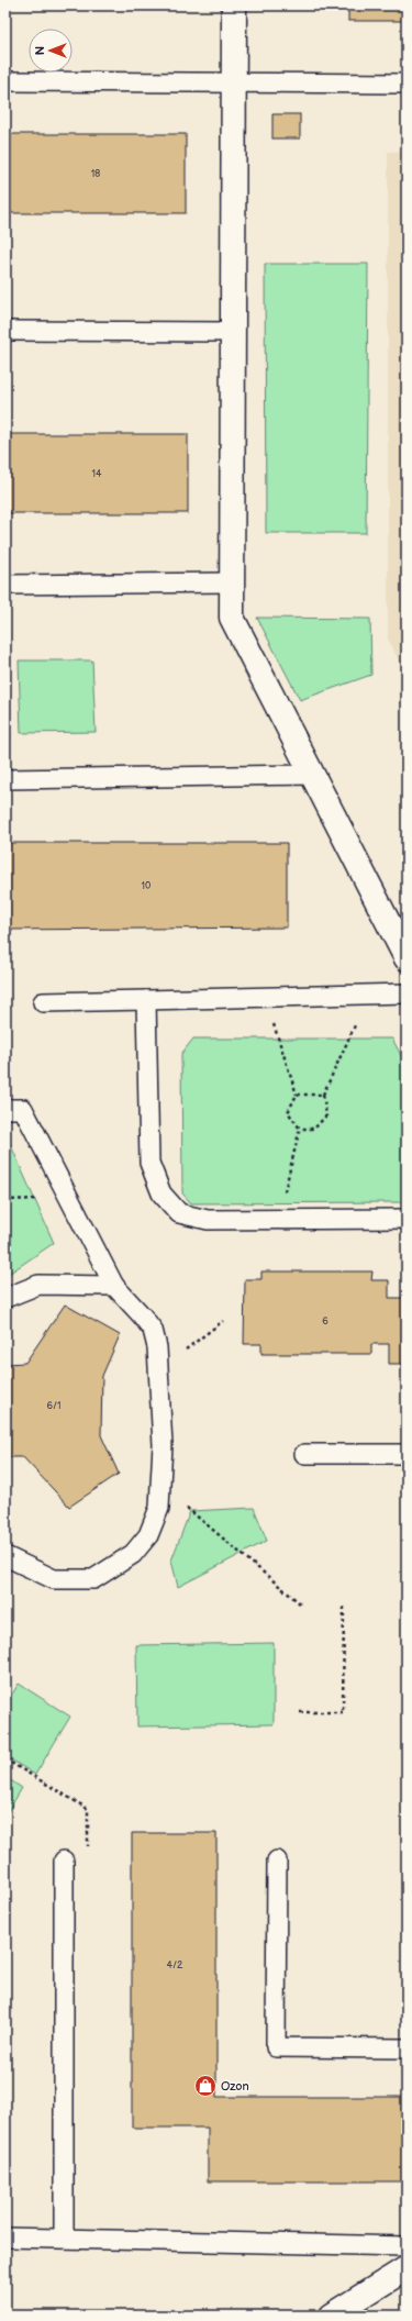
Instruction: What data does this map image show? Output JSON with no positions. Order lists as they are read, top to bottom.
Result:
{
  "places": {
    "shop": ["Ozon"]
  },
  "house_numbers": [
    "18",
    "14",
    "10",
    "6",
    "6/1",
    "4/2"
  ],
  "north": "left"
}
